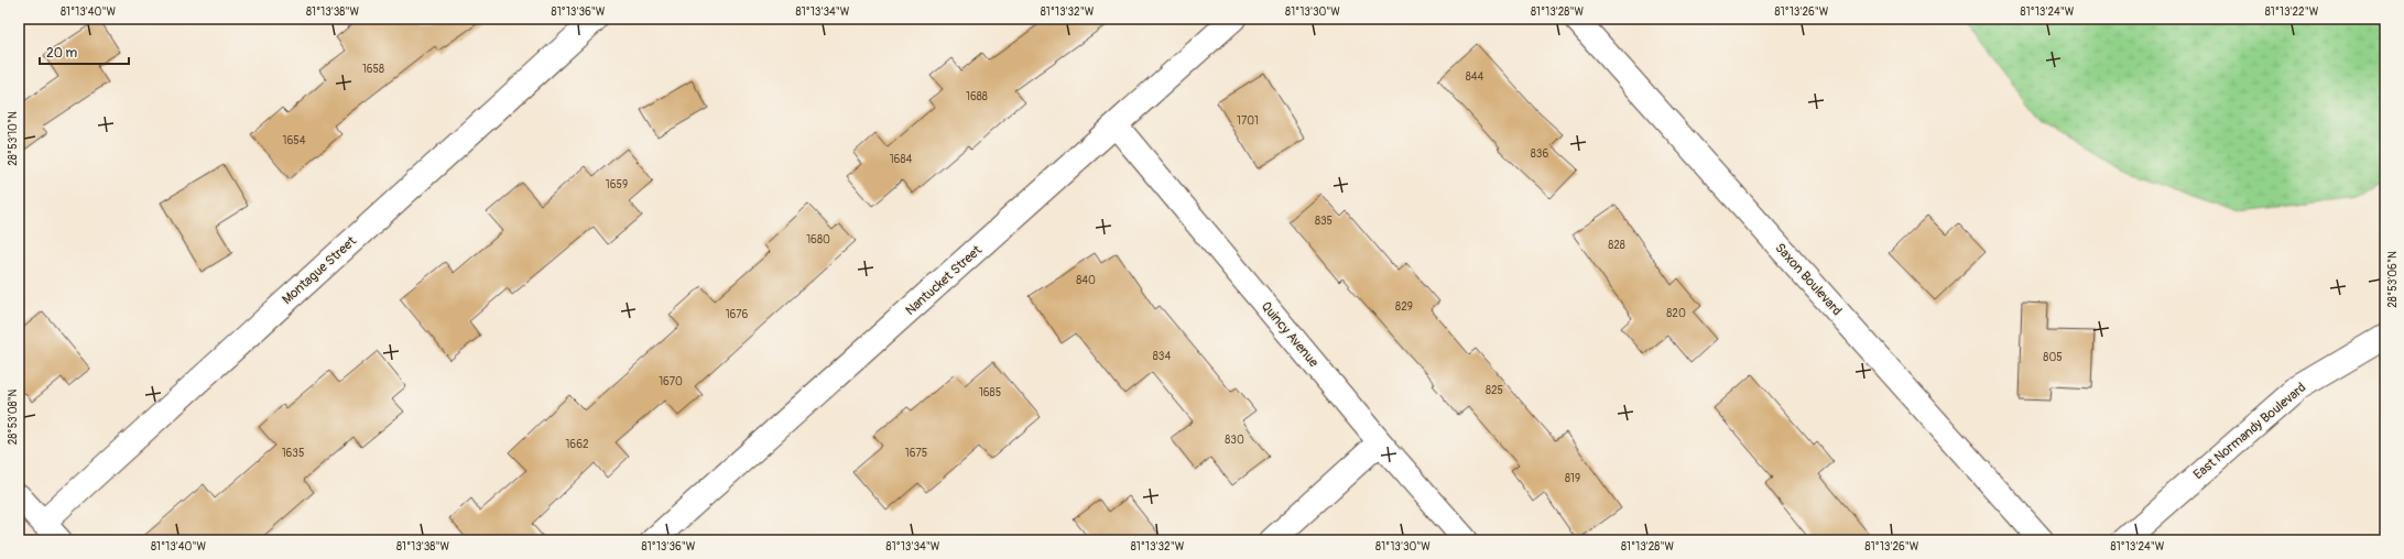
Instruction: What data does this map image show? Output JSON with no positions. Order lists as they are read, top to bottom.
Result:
{
  "streets": {
    "street": [
      "Montague Street",
      "Saxon Boulevard",
      "Nantucket Street",
      "Quincy Avenue",
      "East Normandy Boulevard"
    ]
  },
  "crossings": [
    ["Nantucket Street", "Quincy Avenue"]
  ],
  "house_numbers": [
    "1658",
    "844",
    "1688",
    "1701",
    "1654",
    "836",
    "1684",
    "1659",
    "835",
    "1680",
    "828",
    "840",
    "829",
    "820",
    "1676",
    "834",
    "805",
    "1670",
    "825",
    "1685",
    "830",
    "1662",
    "1635",
    "1675",
    "819"
  ],
  "scale_bar": "20 m",
  "coordinates": [
    "81°13'40\"W",
    "81°13'38\"W",
    "81°13'36\"W",
    "81°13'34\"W",
    "81°13'32\"W",
    "81°13'30\"W",
    "81°13'28\"W",
    "81°13'26\"W",
    "81°13'24\"W",
    "81°13'22\"W",
    "28°53'10\"N",
    "28°53'06\"N",
    "28°53'08\"N"
  ]
}
